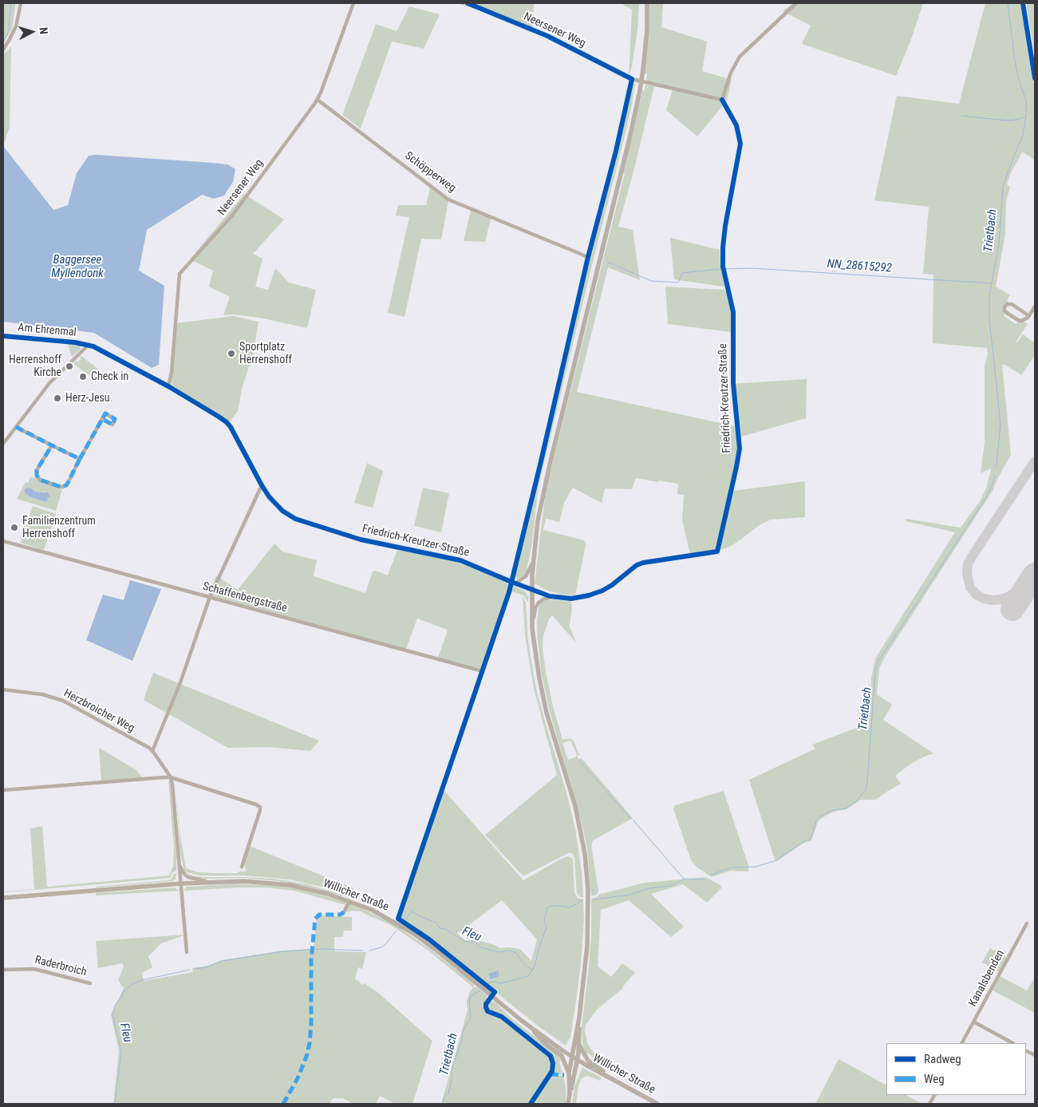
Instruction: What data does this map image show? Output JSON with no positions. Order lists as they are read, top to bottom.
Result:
{
  "streets": {
    "main road": ["Willicher Straße"],
    "street": [
      "Neersener Weg",
      "Schöpperweg",
      "Am Ehrenmal",
      "Friedrich-Kreutzer-Straße",
      "Schaffenbergstraße",
      "Herzbroicher Weg",
      "Raderbroich",
      "Kanalsbenden"
    ]
  },
  "crossings": [
    ["Neersener Weg", "Schöpperweg"],
    ["Neersener Weg", "Friedrich-Kreutzer-Straße"],
    ["Am Ehrenmal", "Friedrich-Kreutzer-Straße"],
    ["Herzbroicher Weg", "Willicher Straße"]
  ],
  "water": [
    "Trietbach",
    "Baggersee Myllendonk",
    "NN_28615292",
    "Fleu"
  ],
  "places": [
    "Sportplatz Herrenshoff",
    "Herrenshoff Kirche",
    "Check in",
    "Herz-Jesu",
    "Familienzentrum Herrenshoff"
  ],
  "legend": ["Radweg", "Weg"],
  "north": "right"
}
